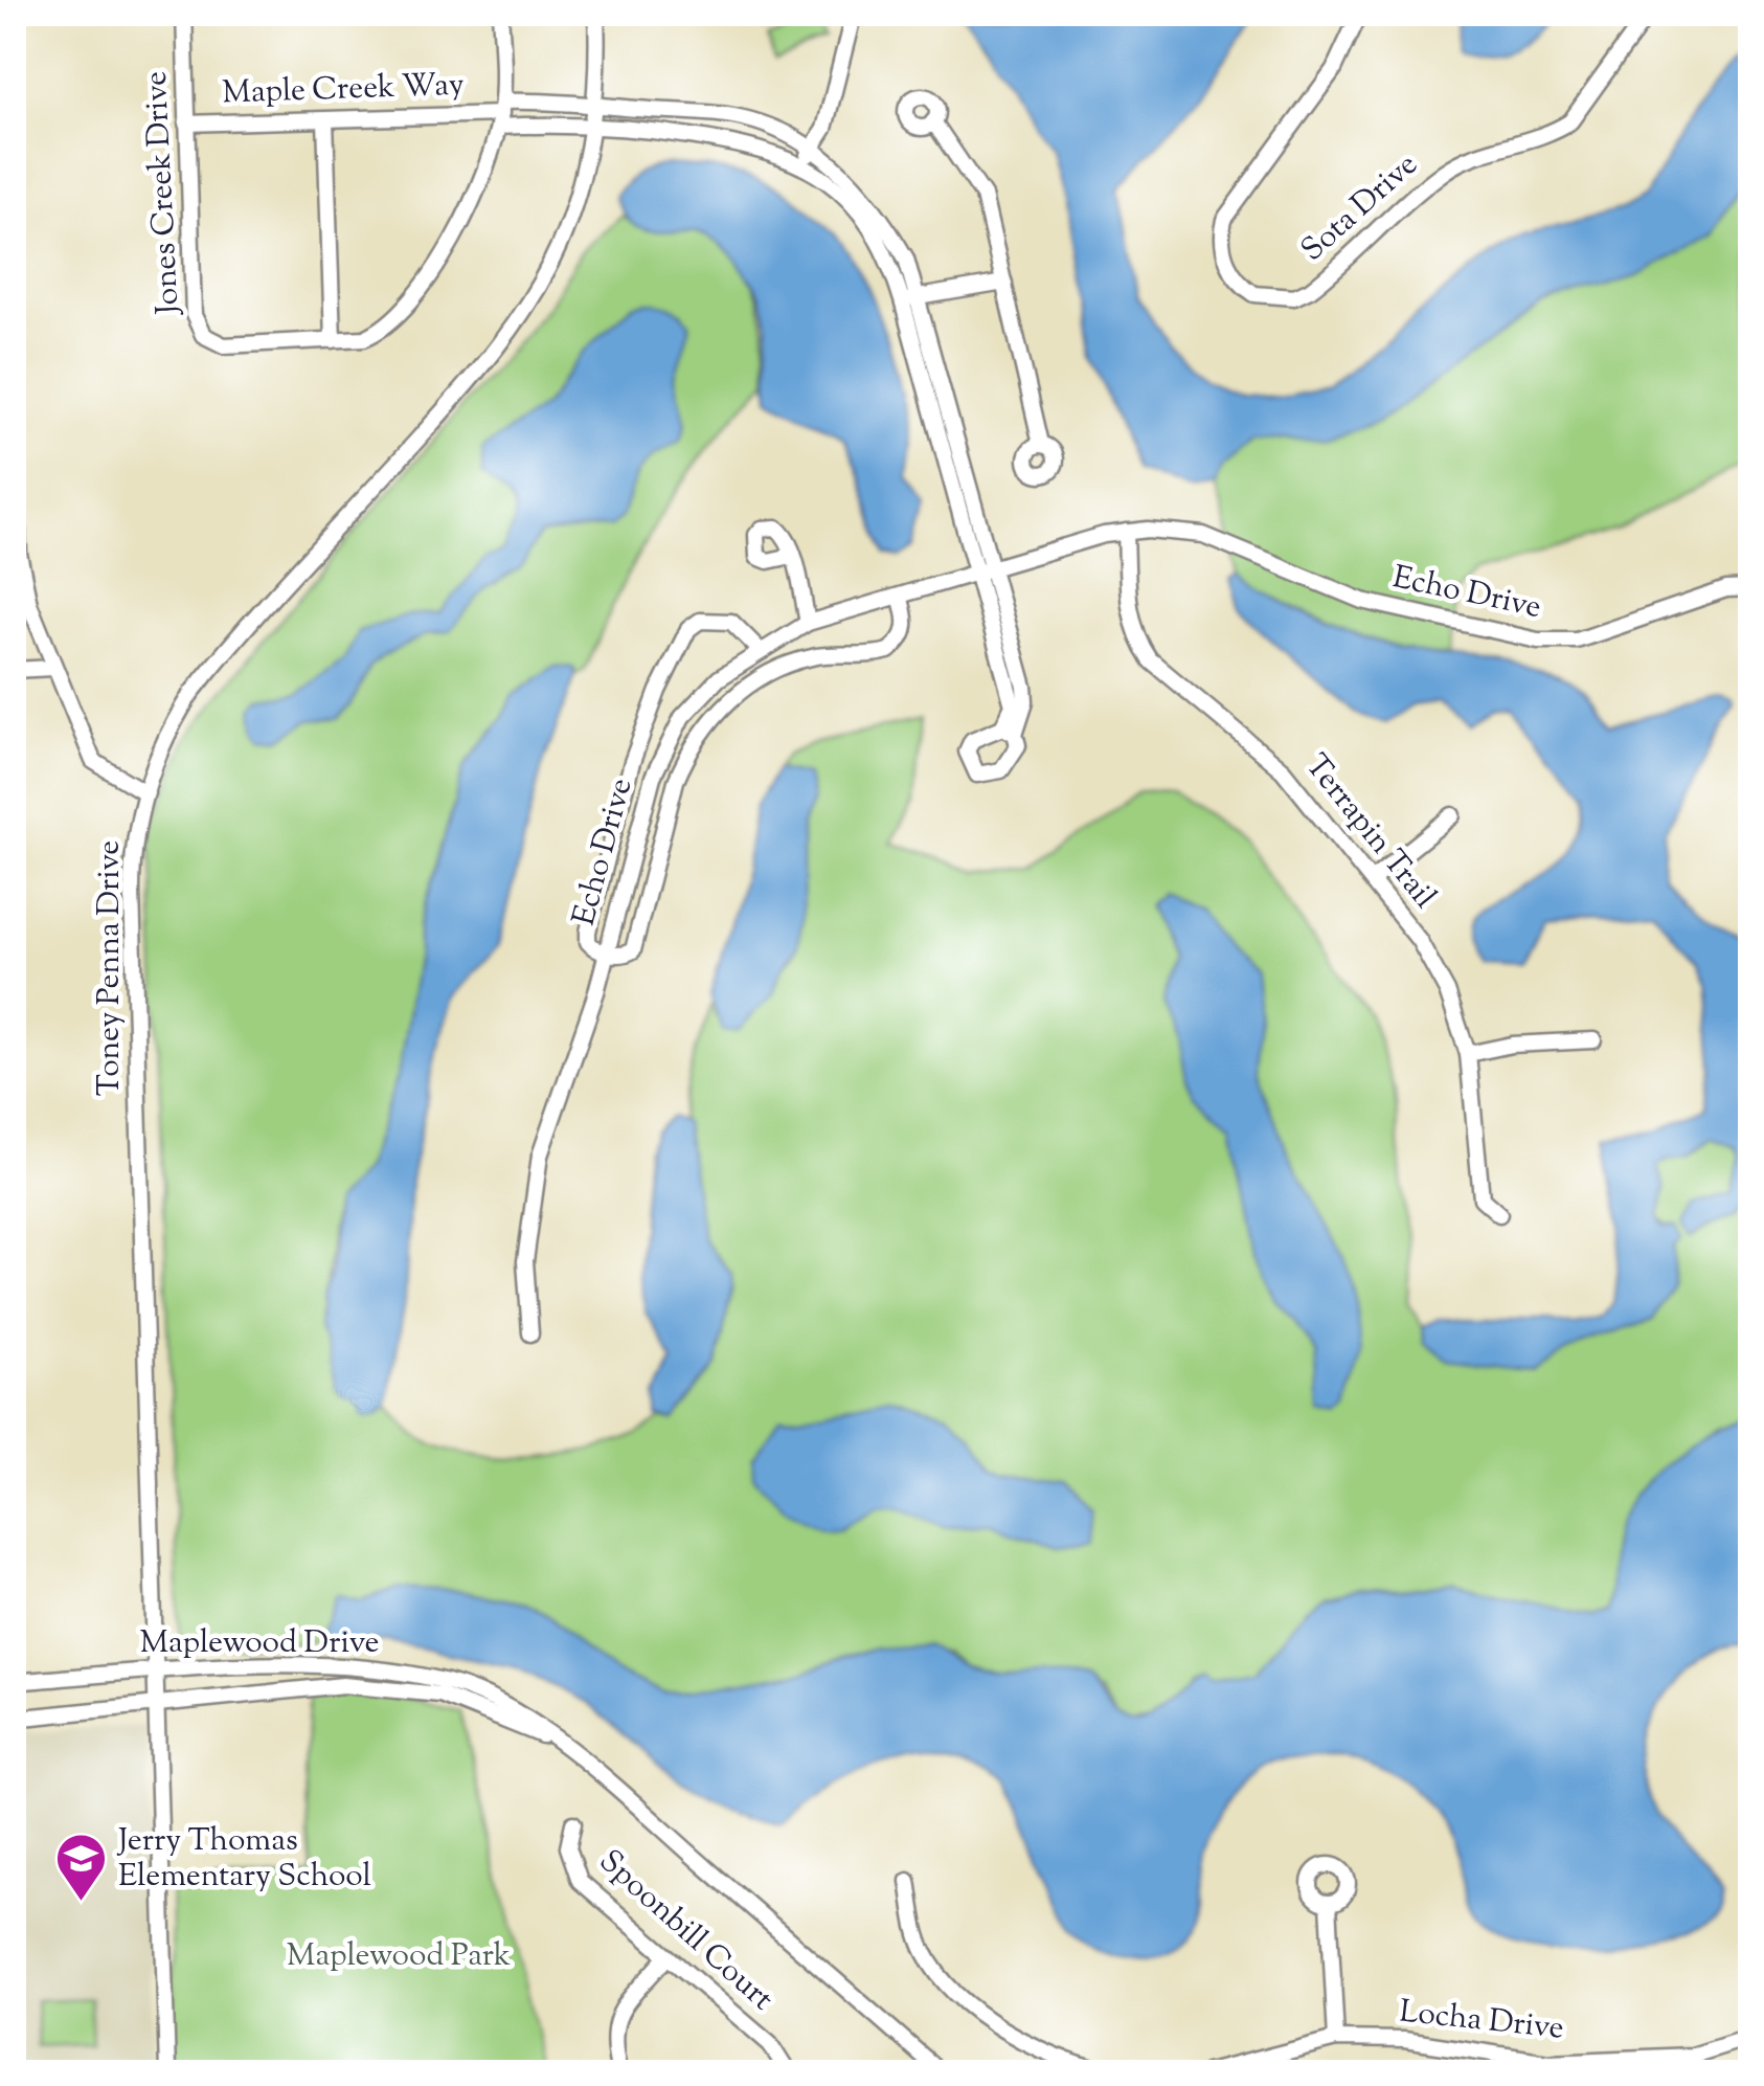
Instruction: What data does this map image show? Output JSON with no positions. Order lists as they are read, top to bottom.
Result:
{
  "streets": {
    "street": [
      "Maple Creek Way",
      "Jones Creek Drive",
      "Sota Drive",
      "Echo Drive",
      "Terrapin Trail",
      "Toney Penna Drive",
      "Maplewood Drive",
      "Spoonbill Court",
      "Locha Drive"
    ]
  },
  "crossings": [
    ["Maple Creek Way", "Jones Creek Drive"],
    ["Maple Creek Way", "Echo Drive"],
    ["Maple Creek Way", "Toney Penna Drive"],
    ["Echo Drive", "Terrapin Trail"],
    ["Toney Penna Drive", "Maplewood Drive"]
  ],
  "parks": ["Maplewood Park"],
  "places": {
    "school or university": ["Jerry Thomas Elementary School"]
  }
}
